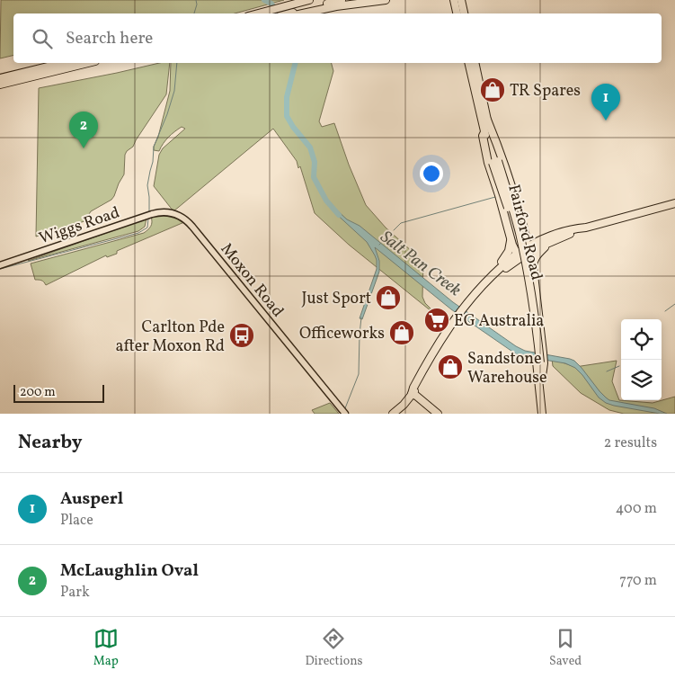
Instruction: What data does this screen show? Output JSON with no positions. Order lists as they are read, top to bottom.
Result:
{
  "streets": {
    "highway": ["Fairford Road"],
    "main road": ["Wiggs Road", "Moxon Road"]
  },
  "crossings": [
    ["Wiggs Road", "Moxon Road"]
  ],
  "water": ["Salt Pan Creek"],
  "places": {
    "shop": [
      "TR Spares",
      "Just Sport",
      "Officeworks",
      "Sandstone Warehouse"
    ],
    "supermarket": ["EG Australia"],
    "bus stop": ["Carlton Pde after Moxon Rd"]
  },
  "scale_bar": "200 m",
  "page": {
    "search": "Search here",
    "pins": ["1", "2"],
    "scale": "200 m",
    "heading": ["Nearby", "2 results"],
    "list": [
      {
        "mark": "1",
        "name": "Ausperl",
        "note": "Place",
        "value": "400 m"
      },
      {
        "mark": "2",
        "name": "McLaughlin Oval",
        "note": "Park",
        "value": "770 m"
      }
    ],
    "nav": ["Map", "Directions", "Saved"]
  }
}
